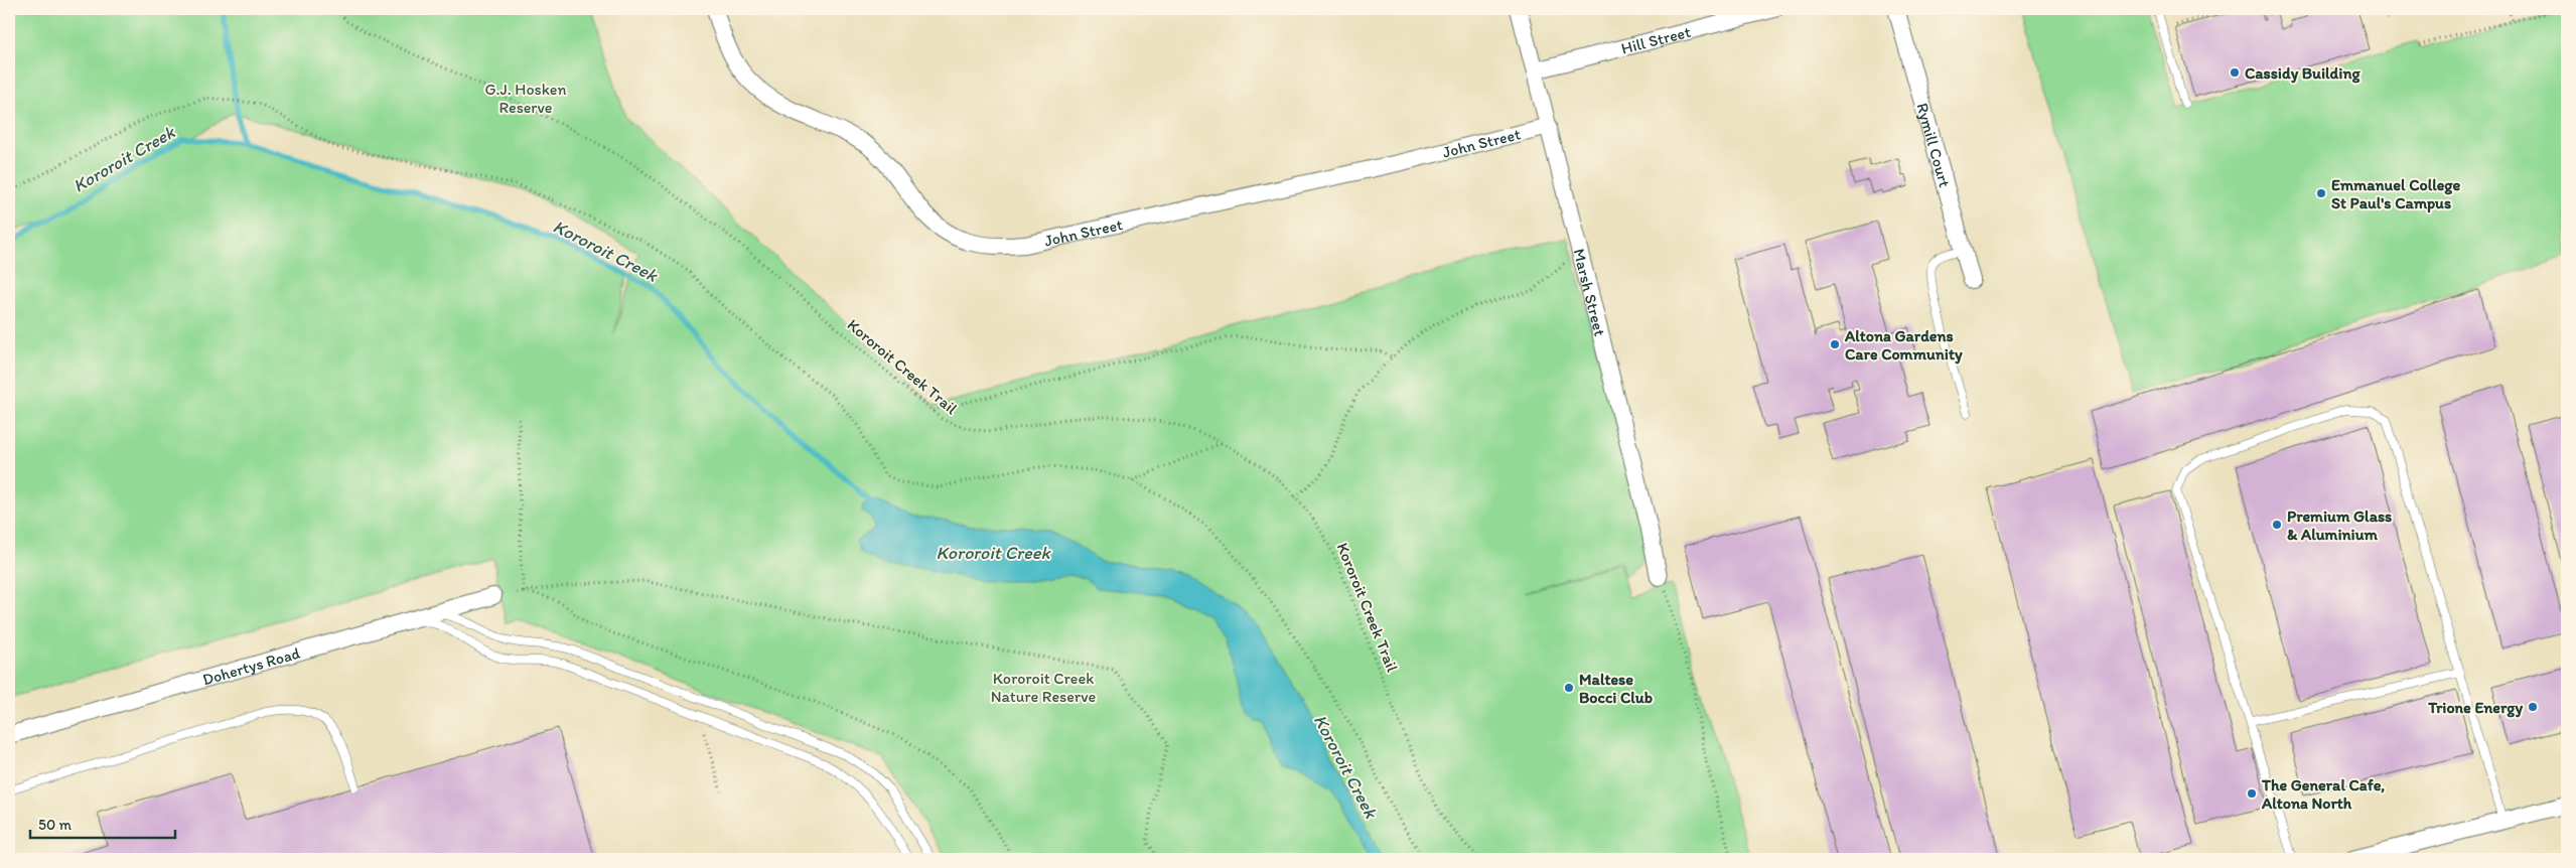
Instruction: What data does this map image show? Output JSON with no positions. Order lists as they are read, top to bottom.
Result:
{
  "streets": {
    "street": [
      "Hill Street",
      "John Street",
      "Rymill Court",
      "Marsh Street",
      "Dohertys Road"
    ],
    "path": ["Kororoit Creek Trail"]
  },
  "crossings": [
    ["Hill Street", "Marsh Street"],
    ["John Street", "Marsh Street"]
  ],
  "water": ["Kororoit Creek"],
  "parks": ["G.J. Hosken Reserve", "Kororoit Creek Nature Reserve"],
  "places": [
    "Cassidy Building",
    "Emmanuel College St Paul's Campus",
    "Altona Gardens Care Community",
    "Premium Glass & Aluminium",
    "Maltese Bocci Club",
    "Trione Energy",
    "The General Cafe, Altona North"
  ],
  "scale_bar": "50 m"
}
